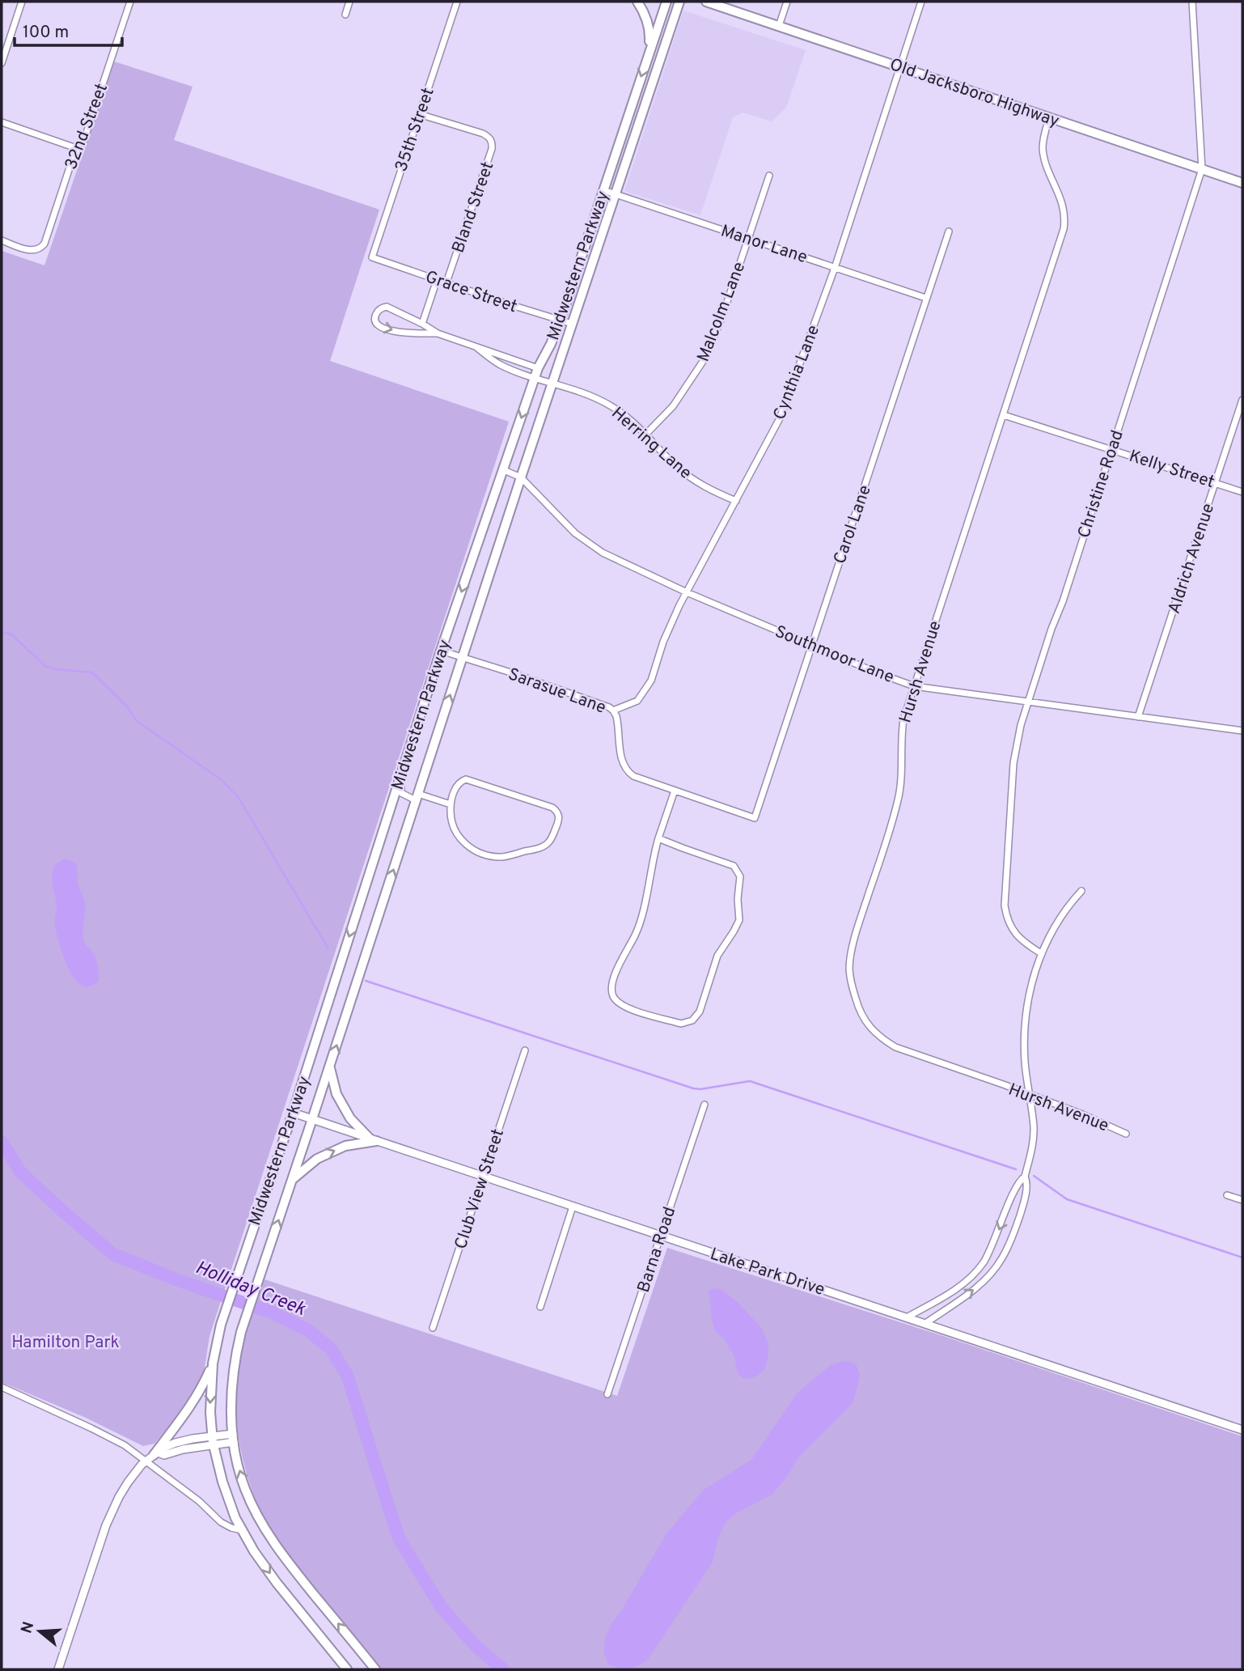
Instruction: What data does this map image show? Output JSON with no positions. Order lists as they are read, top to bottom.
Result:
{
  "streets": {
    "main road": ["Old Jacksboro Highway", "Midwestern Parkway"],
    "street": [
      "32nd Street",
      "35th Street",
      "Bland Street",
      "Manor Lane",
      "Grace Street",
      "Malcolm Lane",
      "Cynthia Lane",
      "Herring Lane",
      "Kelly Street",
      "Christine Road",
      "Carol Lane",
      "Aldrich Avenue",
      "Southmoor Lane",
      "Hursh Avenue",
      "Sarasue Lane",
      "Club View Street",
      "Barna Road",
      "Lake Park Drive"
    ]
  },
  "crossings": [
    ["Old Jacksboro Highway", "Cynthia Lane"],
    ["Old Jacksboro Highway", "Christine Road"],
    ["Old Jacksboro Highway", "Hursh Avenue"],
    ["35th Street", "Bland Street"],
    ["35th Street", "Grace Street"],
    ["Bland Street", "Grace Street"],
    ["Manor Lane", "Midwestern Parkway"],
    ["Manor Lane", "Malcolm Lane"],
    ["Manor Lane", "Cynthia Lane"],
    ["Manor Lane", "Carol Lane"],
    ["Midwestern Parkway", "Grace Street"],
    ["Midwestern Parkway", "Herring Lane"],
    ["Midwestern Parkway", "Southmoor Lane"],
    ["Midwestern Parkway", "Sarasue Lane"],
    ["Midwestern Parkway", "Lake Park Drive"],
    ["Malcolm Lane", "Herring Lane"],
    ["Cynthia Lane", "Herring Lane"],
    ["Cynthia Lane", "Southmoor Lane"],
    ["Cynthia Lane", "Sarasue Lane"],
    ["Kelly Street", "Christine Road"],
    ["Kelly Street", "Aldrich Avenue"],
    ["Kelly Street", "Hursh Avenue"],
    ["Christine Road", "Southmoor Lane"],
    ["Carol Lane", "Southmoor Lane"],
    ["Carol Lane", "Sarasue Lane"],
    ["Aldrich Avenue", "Southmoor Lane"],
    ["Southmoor Lane", "Hursh Avenue"],
    ["Club View Street", "Lake Park Drive"],
    ["Barna Road", "Lake Park Drive"]
  ],
  "water": ["Holliday Creek"],
  "parks": ["Hamilton Park"],
  "scale_bar": "100 m",
  "north": "left"
}
